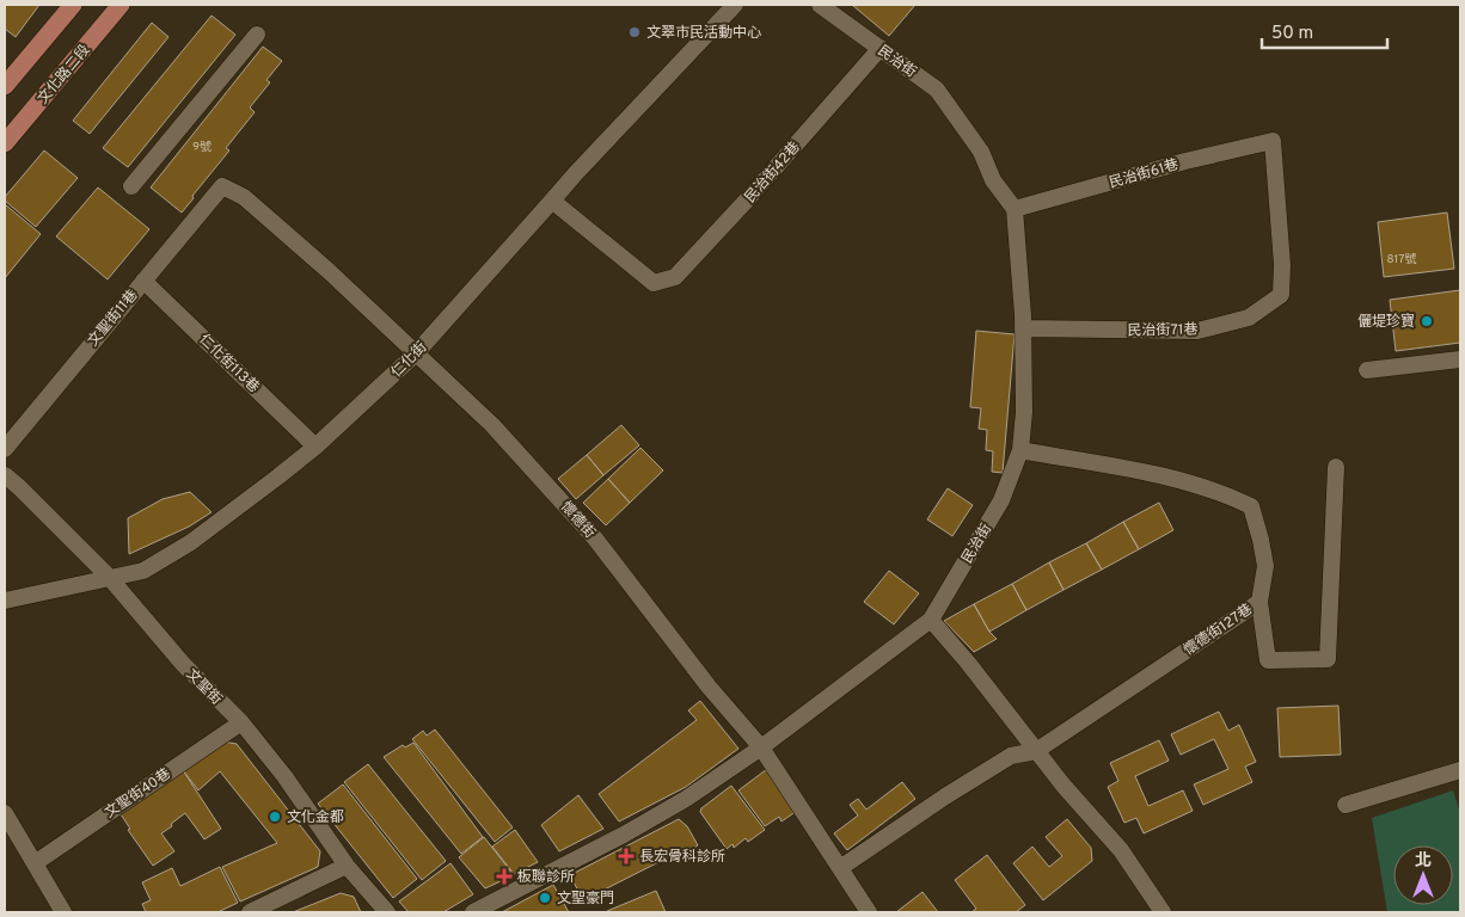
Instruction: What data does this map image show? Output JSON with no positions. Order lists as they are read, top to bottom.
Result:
{
  "streets": {
    "main road": ["文化路二段"],
    "street": [
      "民治街",
      "民治街42巷",
      "民治街61巷",
      "文聖街11巷",
      "民治街71巷",
      "仁化街",
      "仁化街113巷",
      "懷德街",
      "懷德街127巷",
      "文聖街",
      "文聖街40巷"
    ]
  },
  "crossings": [
    ["民治街", "民治街42巷"],
    ["民治街", "民治街61巷"],
    ["民治街", "民治街71巷"],
    ["民治街", "懷德街"],
    ["民治街42巷", "仁化街"],
    ["民治街61巷", "民治街71巷"],
    ["文聖街11巷", "仁化街113巷"],
    ["文聖街11巷", "懷德街"],
    ["仁化街", "仁化街113巷"],
    ["仁化街", "懷德街"],
    ["仁化街", "文聖街"],
    ["懷德街", "懷德街127巷"],
    ["文聖街", "文聖街40巷"]
  ],
  "places": {
    "other": [
      "文翠市民活動中心",
      "儷堤珍寶",
      "文化金都",
      "文聖豪門"
    ],
    "health": ["長宏骨科診所", "板聯診所"]
  },
  "house_numbers": ["9號", "817號"],
  "scale_bar": "50 m",
  "north": "top"
}
